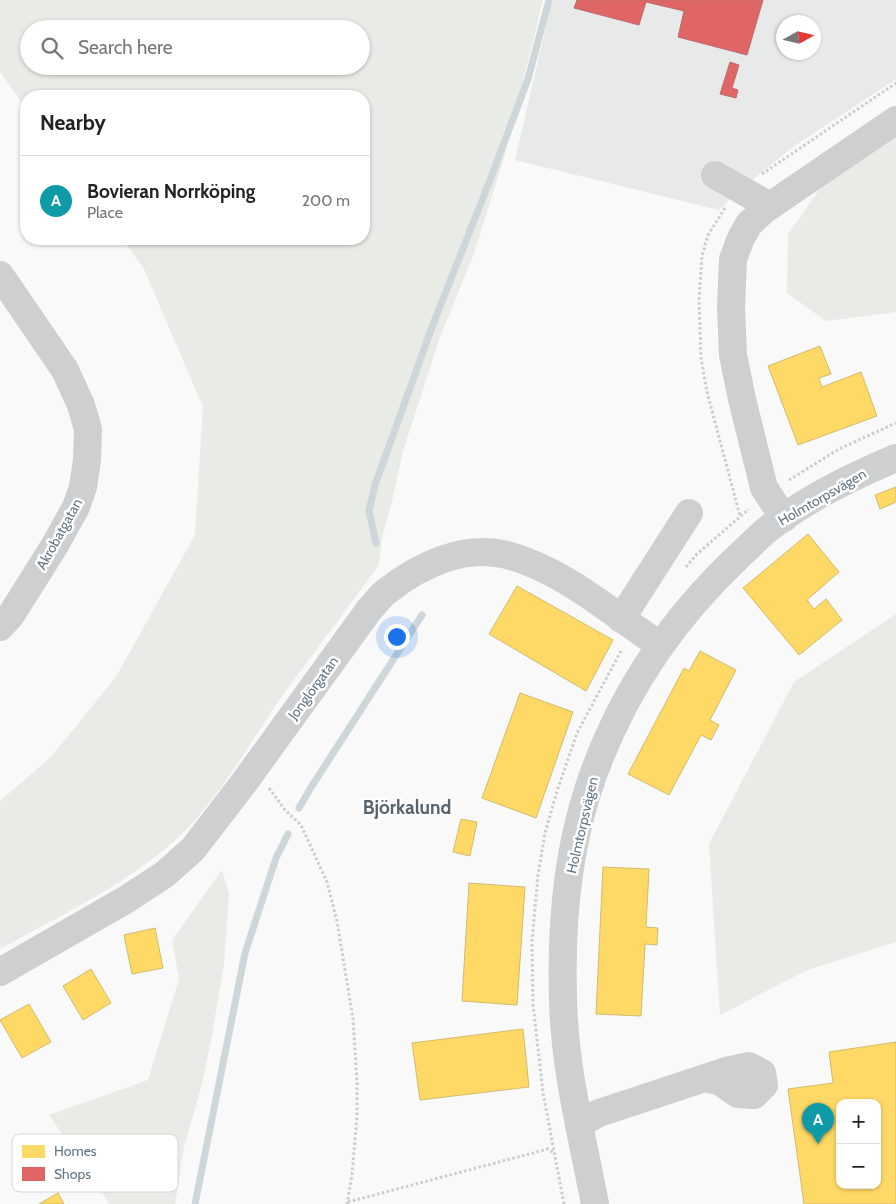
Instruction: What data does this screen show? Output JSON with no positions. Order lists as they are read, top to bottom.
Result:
{
  "streets": {
    "street": ["Holmtorpsvägen", "Akrobatgatan", "Jonglörgatan"]
  },
  "crossings": [
    ["Holmtorpsvägen", "Jonglörgatan"]
  ],
  "districts": ["Björkalund"],
  "legend": ["Homes", "Shops"],
  "north": "right",
  "page": {
    "search": "Search here",
    "heading": "Nearby",
    "list": [
      {
        "mark": "A",
        "name": "Bovieran Norrköping",
        "note": "Place",
        "value": "200 m"
      }
    ],
    "map_buttons": ["+", "−"],
    "pins": "A"
  }
}
